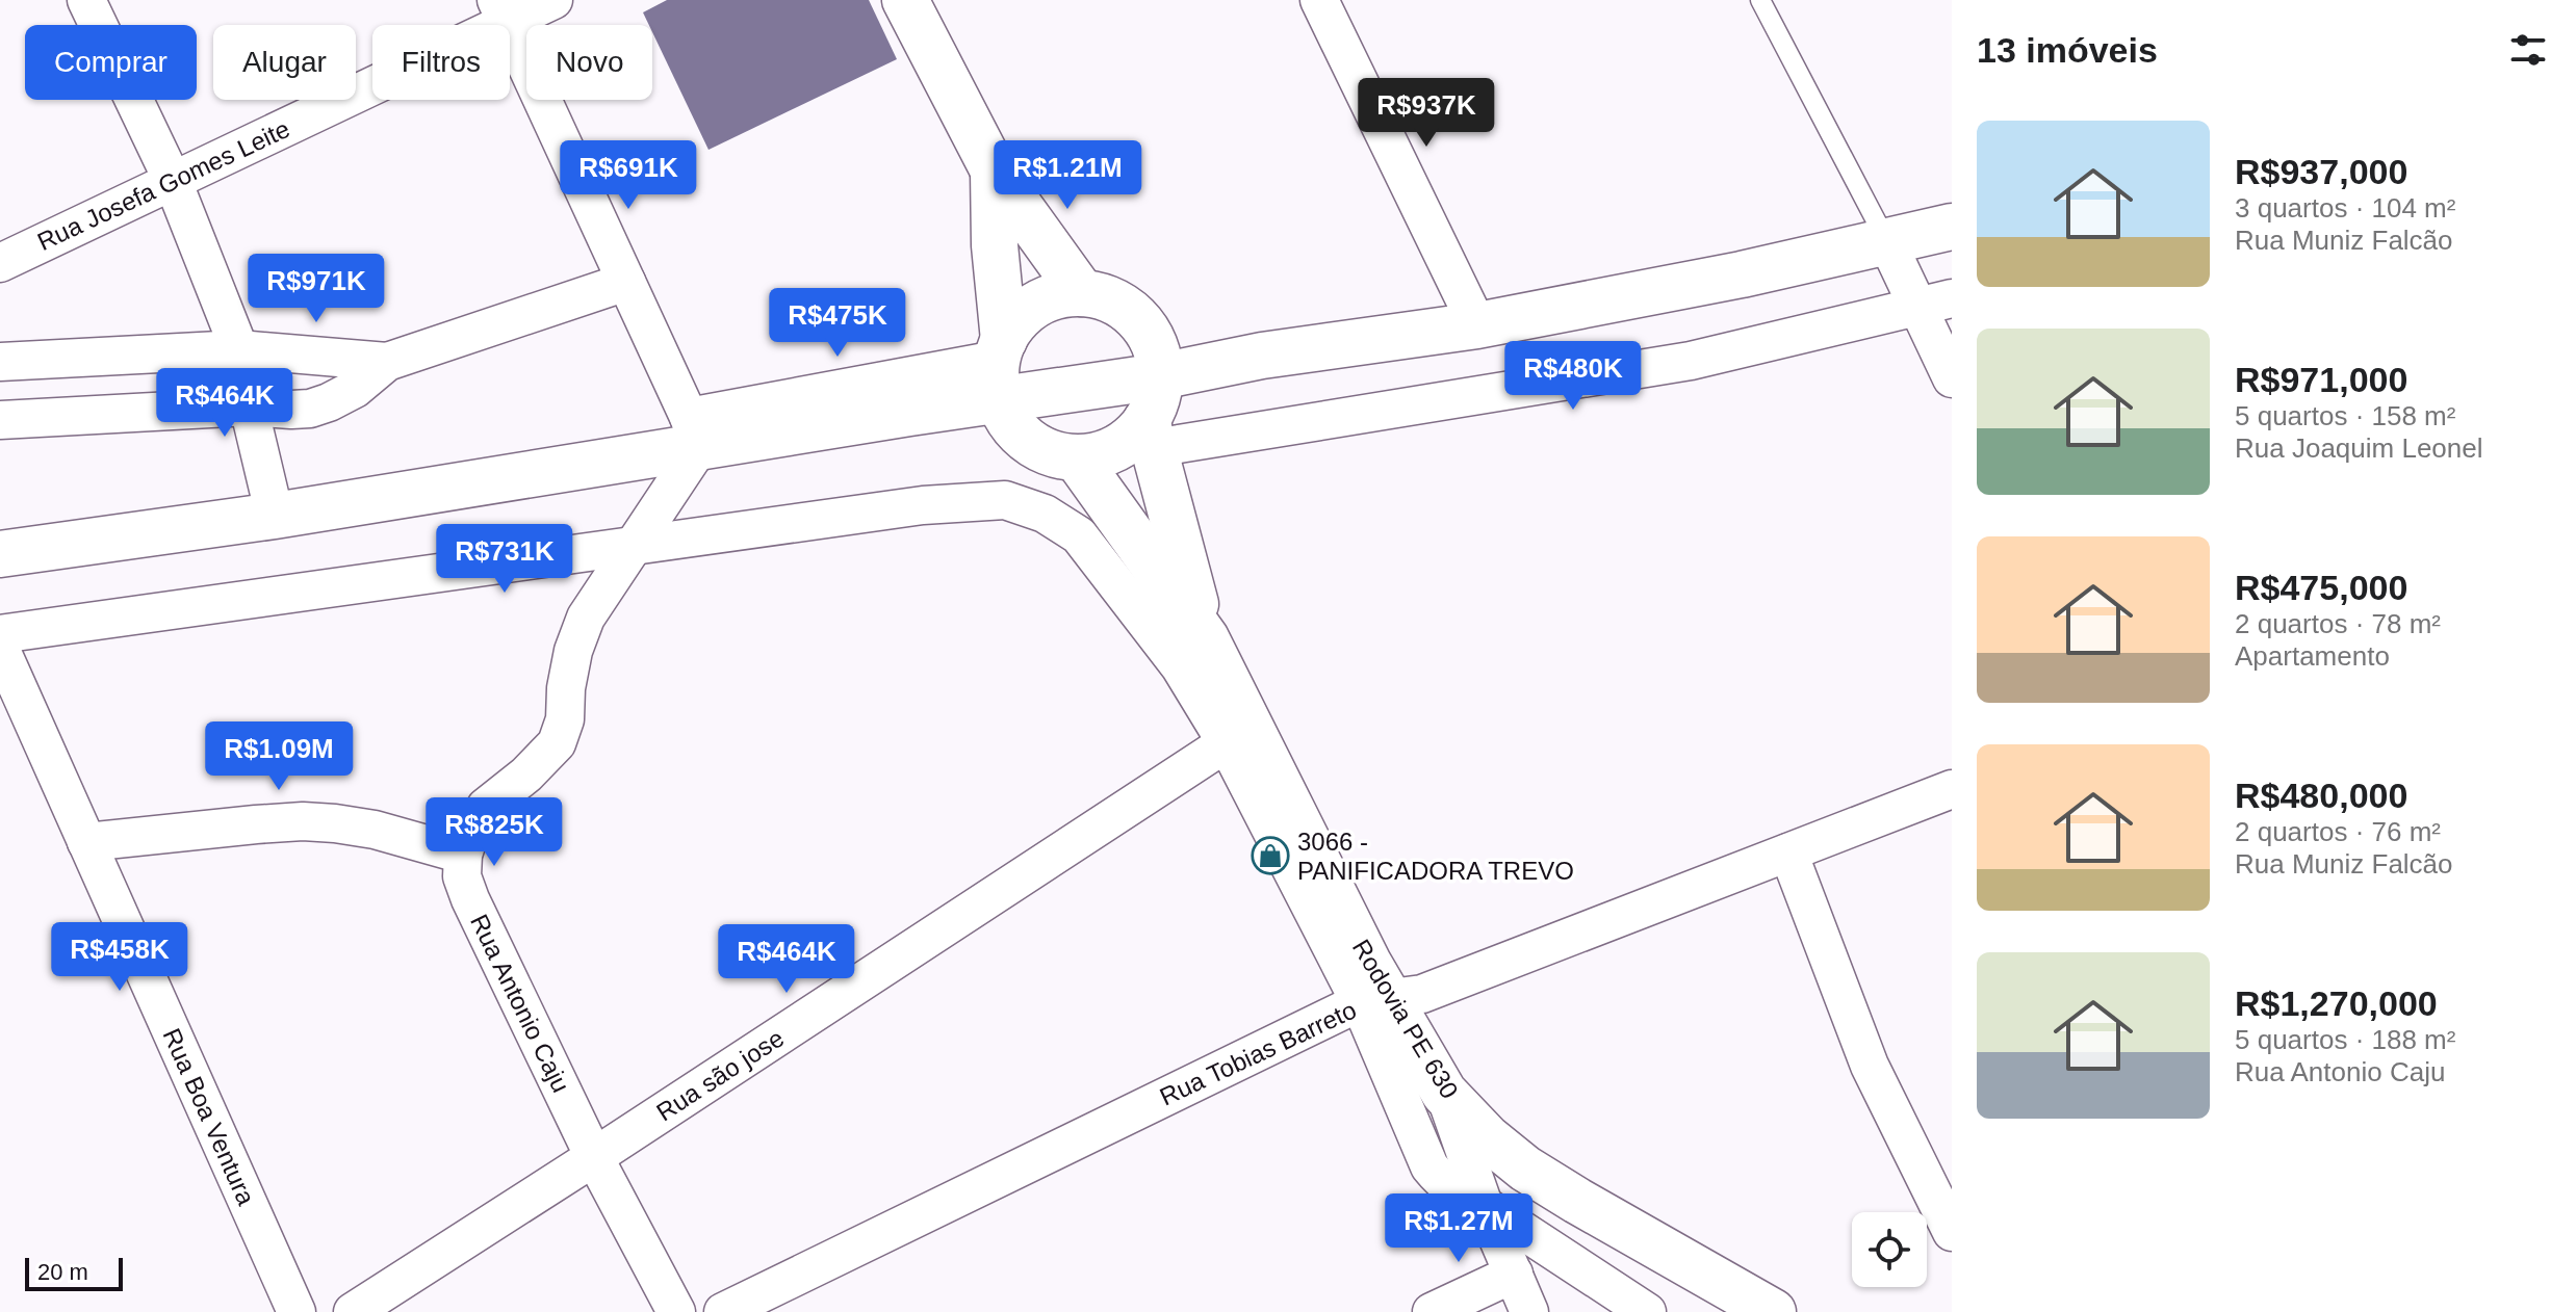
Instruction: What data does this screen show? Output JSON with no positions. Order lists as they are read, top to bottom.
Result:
{
  "streets": {
    "main road": ["Rodovia PE 630"],
    "street": [
      "Rua Josefa Gomes Leite",
      "Rua Antonio Caju",
      "Rua Tobias Barreto",
      "Rua são jose",
      "Rua Boa Ventura"
    ]
  },
  "crossings": [
    ["Rua Antonio Caju", "Rua são jose"],
    ["Rodovia PE 630", "Rua Tobias Barreto"],
    ["Rodovia PE 630", "Rua são jose"]
  ],
  "places": {
    "shop": ["3066 - PANIFICADORA TREVO"]
  },
  "scale_bar": "20 m",
  "page": {
    "heading": "13 imóveis",
    "chip": [
      "Comprar",
      "Alugar",
      "Filtros",
      "Novo"
    ],
    "price": [
      "R$937K",
      "R$691K",
      "R$1.21M",
      "R$971K",
      "R$475K",
      "R$480K",
      "R$464K",
      "R$731K",
      "R$1.09M",
      "R$825K",
      "R$458K",
      "R$464K",
      "R$1.27M"
    ],
    "list": [
      {
        "name": "R$937,000",
        "note": "3 quartos · 104 m² · Rua Muniz Falcão"
      },
      {
        "name": "R$971,000",
        "note": "5 quartos · 158 m² · Rua Joaquim Leonel"
      },
      {
        "name": "R$475,000",
        "note": "2 quartos · 78 m² · Apartamento"
      },
      {
        "name": "R$480,000",
        "note": "2 quartos · 76 m² · Rua Muniz Falcão"
      },
      {
        "name": "R$1,270,000",
        "note": "5 quartos · 188 m² · Rua Antonio Caju"
      }
    ],
    "scale": "20 m"
  }
}
